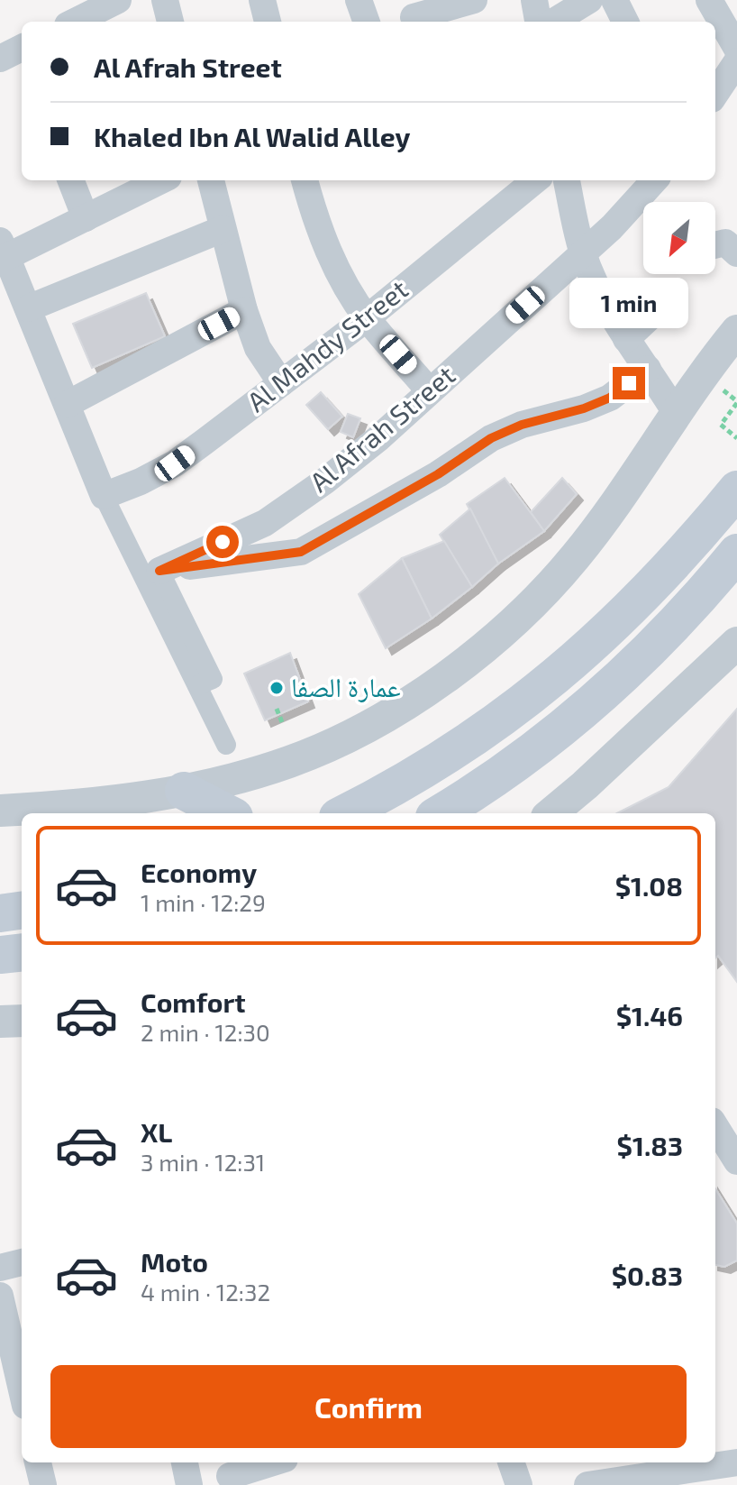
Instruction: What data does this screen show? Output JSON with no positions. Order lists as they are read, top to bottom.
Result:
{
  "streets": {
    "street": ["Al Mahdy Street", "Al Afrah Street"]
  },
  "places": ["عمارة الصفا"],
  "north": "bottom left",
  "page": {
    "banner": ["Al Afrah Street", "Khaled Ibn Al Walid Alley"],
    "bubble": "1 min",
    "list": [
      {
        "name": "Economy",
        "note": "1 min · 12:29",
        "value": "$1.08"
      },
      {
        "name": "Comfort",
        "note": "2 min · 12:30",
        "value": "$1.46"
      },
      {
        "name": "XL",
        "note": "3 min · 12:31",
        "value": "$1.83"
      },
      {
        "name": "Moto",
        "note": "4 min · 12:32",
        "value": "$0.83"
      }
    ],
    "buttons": "Confirm"
  }
}
